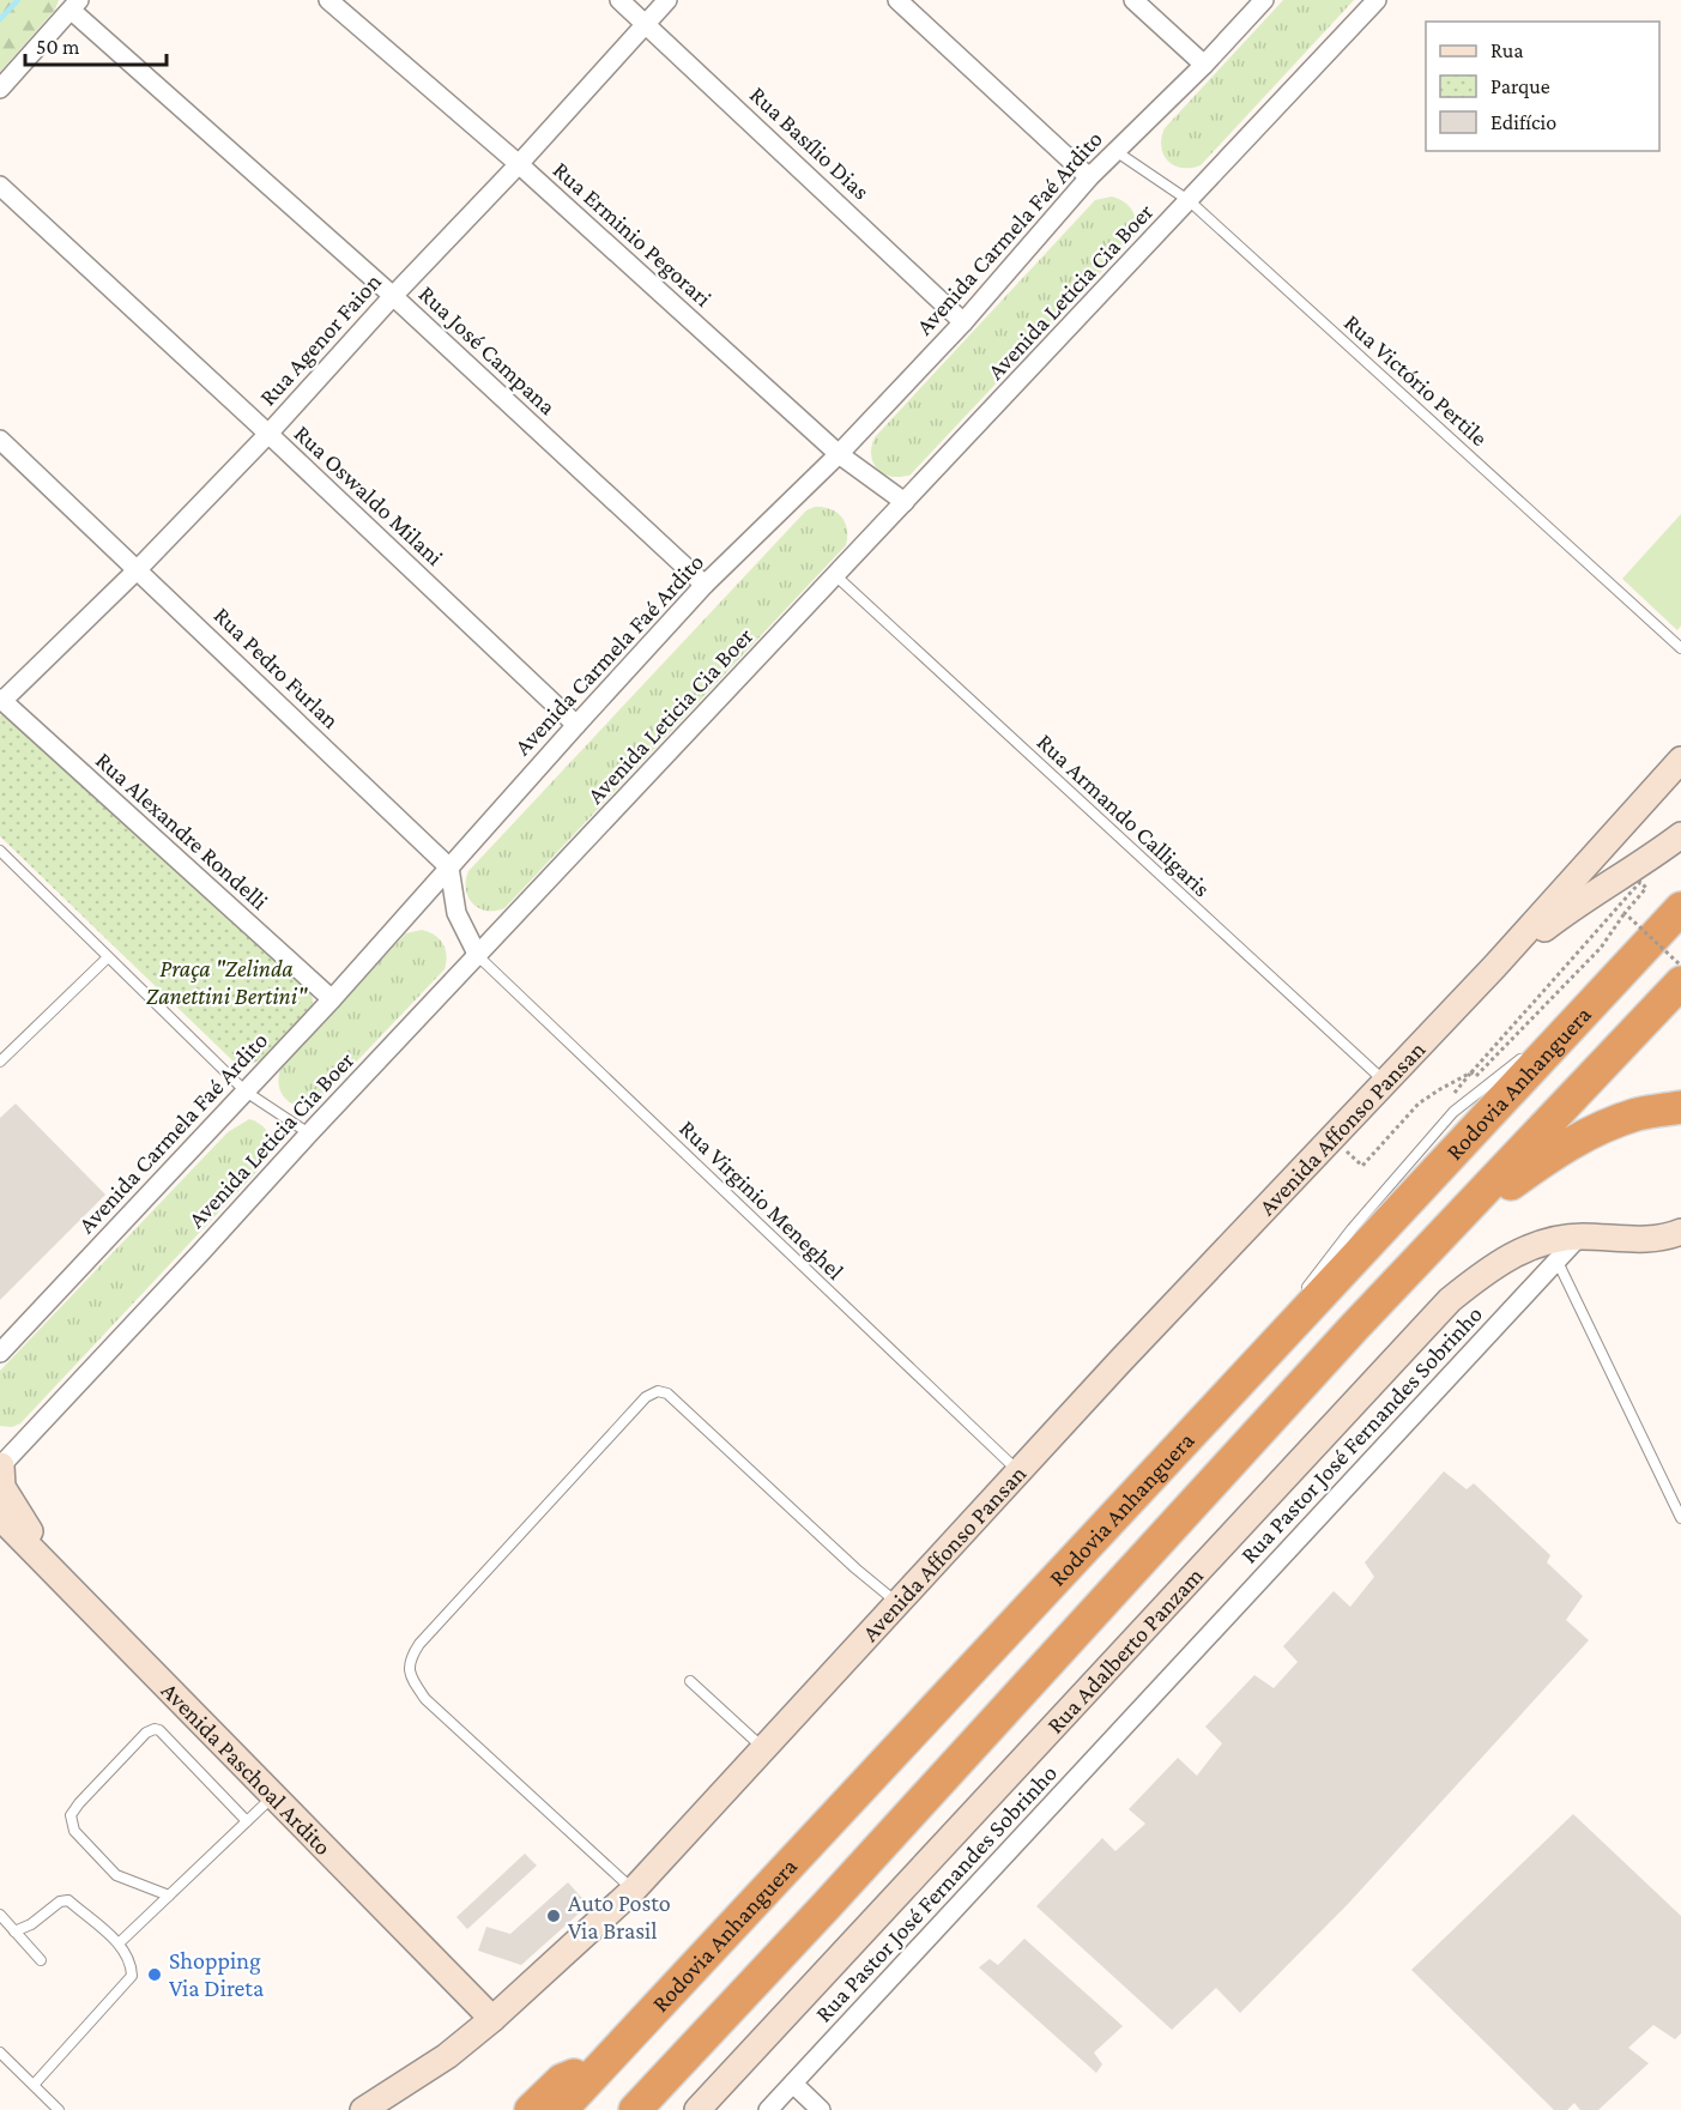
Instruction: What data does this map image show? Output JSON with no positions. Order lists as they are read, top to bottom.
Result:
{
  "streets": {
    "highway": ["Rodovia Anhanguera"],
    "main road": ["Avenida Affonso Pansan", "Rua Adalberto Panzam", "Avenida Paschoal Ardito"],
    "street": [
      "Rua Basílio Dias",
      "Avenida Carmela Faé Ardito",
      "Rua Erminio Pegorari",
      "Avenida Leticia Cia Boer",
      "Rua Agenor Faion",
      "Rua José Campana",
      "Rua Oswaldo Milani",
      "Rua Pedro Furlan",
      "Rua Alexandre Rondelli",
      "Rua Pastor José Fernandes Sobrinho"
    ],
    "lane": ["Rua Victório Pertile", "Rua Armando Calligaris", "Rua Virginio Meneghel"]
  },
  "crossings": [
    ["Rua Basílio Dias", "Avenida Carmela Faé Ardito"],
    ["Rua Basílio Dias", "Rua Agenor Faion"],
    ["Avenida Carmela Faé Ardito", "Rua Erminio Pegorari"],
    ["Avenida Carmela Faé Ardito", "Rua José Campana"],
    ["Avenida Carmela Faé Ardito", "Rua Victório Pertile"],
    ["Avenida Carmela Faé Ardito", "Rua Oswaldo Milani"],
    ["Avenida Carmela Faé Ardito", "Rua Pedro Furlan"],
    ["Avenida Carmela Faé Ardito", "Rua Alexandre Rondelli"],
    ["Rua Erminio Pegorari", "Avenida Leticia Cia Boer"],
    ["Rua Erminio Pegorari", "Rua Agenor Faion"],
    ["Avenida Leticia Cia Boer", "Rua Victório Pertile"],
    ["Avenida Leticia Cia Boer", "Rua Armando Calligaris"],
    ["Avenida Leticia Cia Boer", "Rua Virginio Meneghel"],
    ["Rua Agenor Faion", "Rua José Campana"],
    ["Rua Agenor Faion", "Rua Oswaldo Milani"],
    ["Rua Agenor Faion", "Rua Pedro Furlan"],
    ["Rua Agenor Faion", "Rua Alexandre Rondelli"],
    ["Rua Armando Calligaris", "Avenida Affonso Pansan"],
    ["Avenida Affonso Pansan", "Rua Virginio Meneghel"],
    ["Avenida Affonso Pansan", "Avenida Paschoal Ardito"],
    ["Rua Pastor José Fernandes Sobrinho", "Rua Adalberto Panzam"]
  ],
  "parks": ["Praça \"Zelinda Zanettini Bertini\""],
  "places": ["Auto Posto Via Brasil", "Shopping Via Direta"],
  "legend": ["Rua", "Parque", "Edifício"],
  "scale_bar": "50 m"
}
